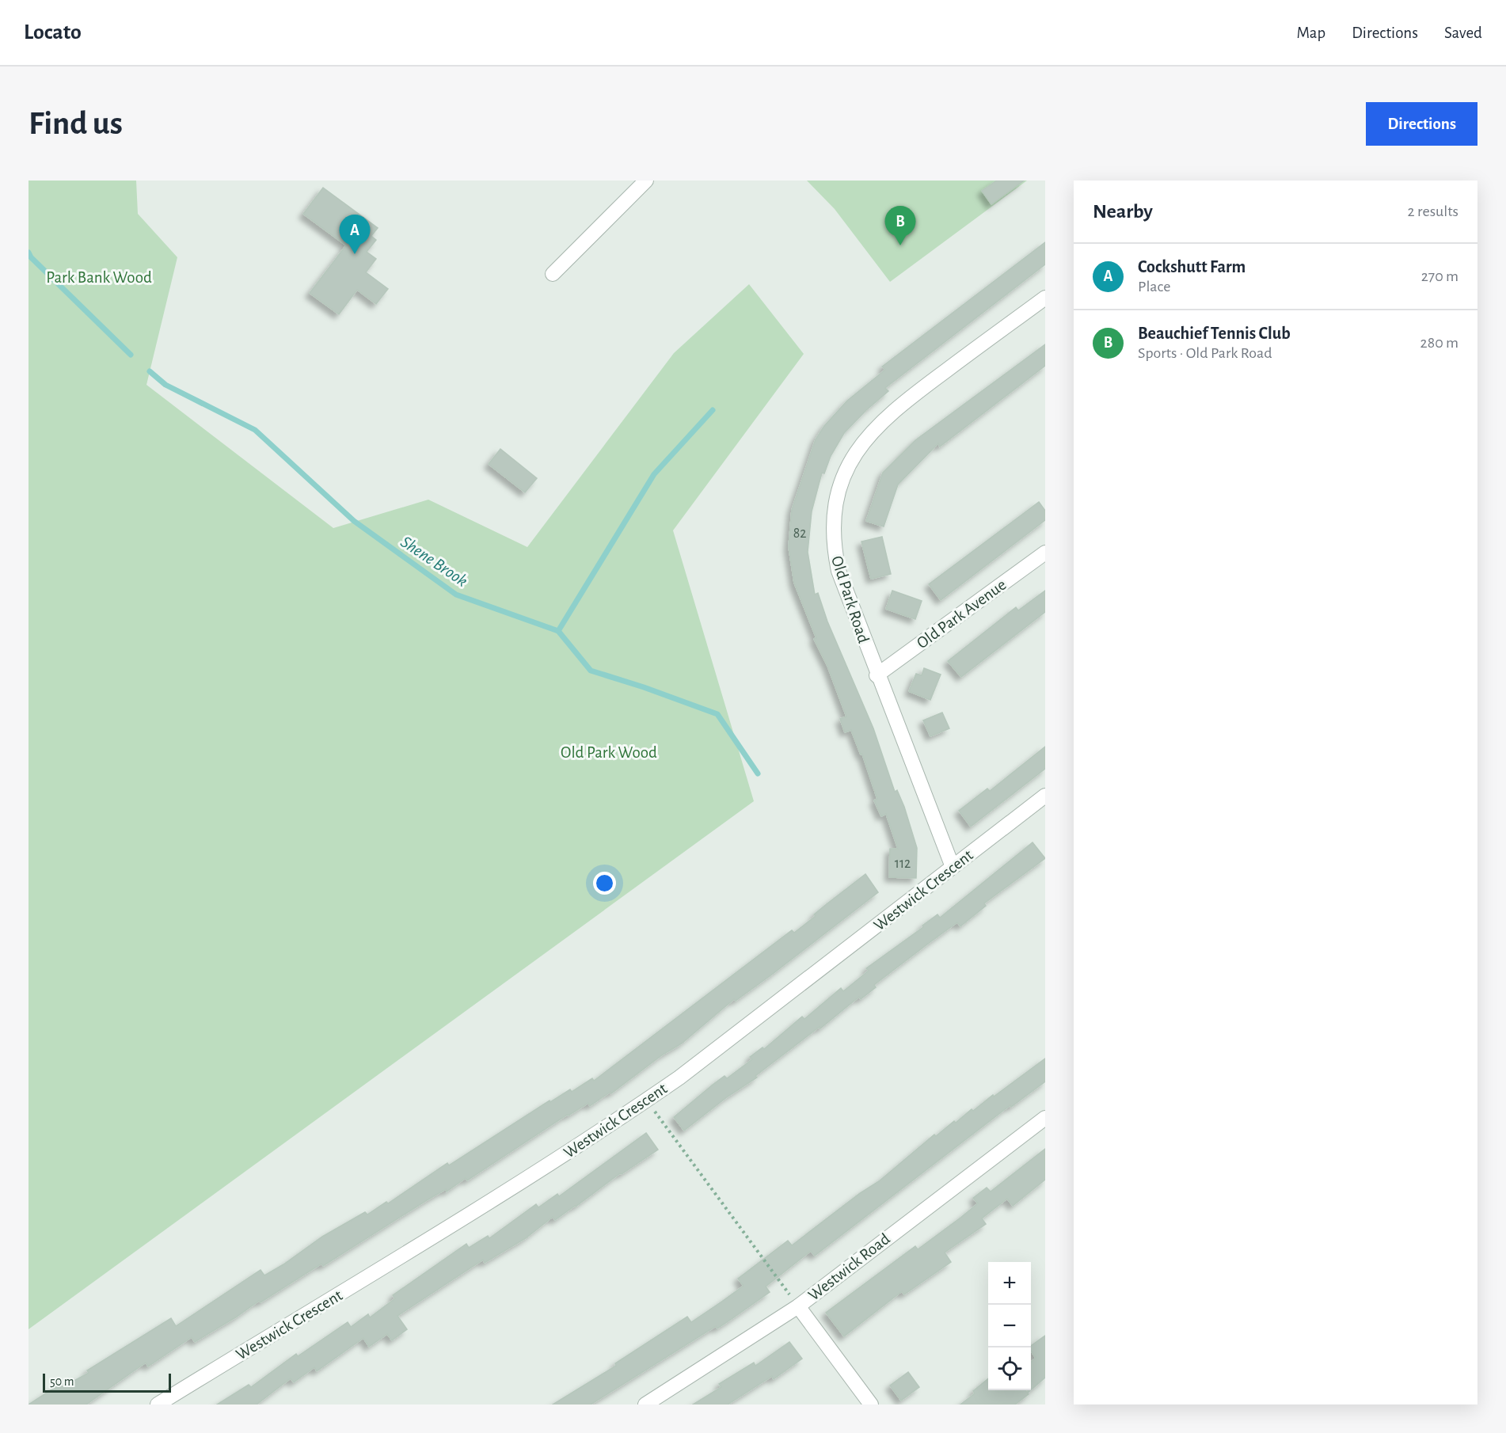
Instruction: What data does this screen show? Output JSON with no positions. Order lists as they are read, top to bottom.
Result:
{
  "streets": {
    "street": [
      "Old Park Road",
      "Old Park Avenue",
      "Westwick Crescent",
      "Westwick Road"
    ]
  },
  "crossings": [
    ["Old Park Road", "Old Park Avenue"],
    ["Old Park Road", "Westwick Crescent"]
  ],
  "water": ["Shene Brook"],
  "parks": ["Park Bank Wood", "Old Park Wood"],
  "house_numbers": ["82", "112"],
  "scale_bar": "50 m",
  "page": {
    "header": "Locato",
    "nav": ["Map", "Directions", "Saved"],
    "buttons": "Directions",
    "title": "Find us",
    "heading": ["Nearby", "2 results"],
    "pins": ["B", "A"],
    "list": [
      {
        "mark": "A",
        "name": "Cockshutt Farm",
        "note": "Place",
        "value": "270 m"
      },
      {
        "mark": "B",
        "name": "Beauchief Tennis Club",
        "note": "Sports · Old Park Road",
        "value": "280 m"
      }
    ],
    "map_buttons": ["+", "−"],
    "scale": "50 m"
  }
}
